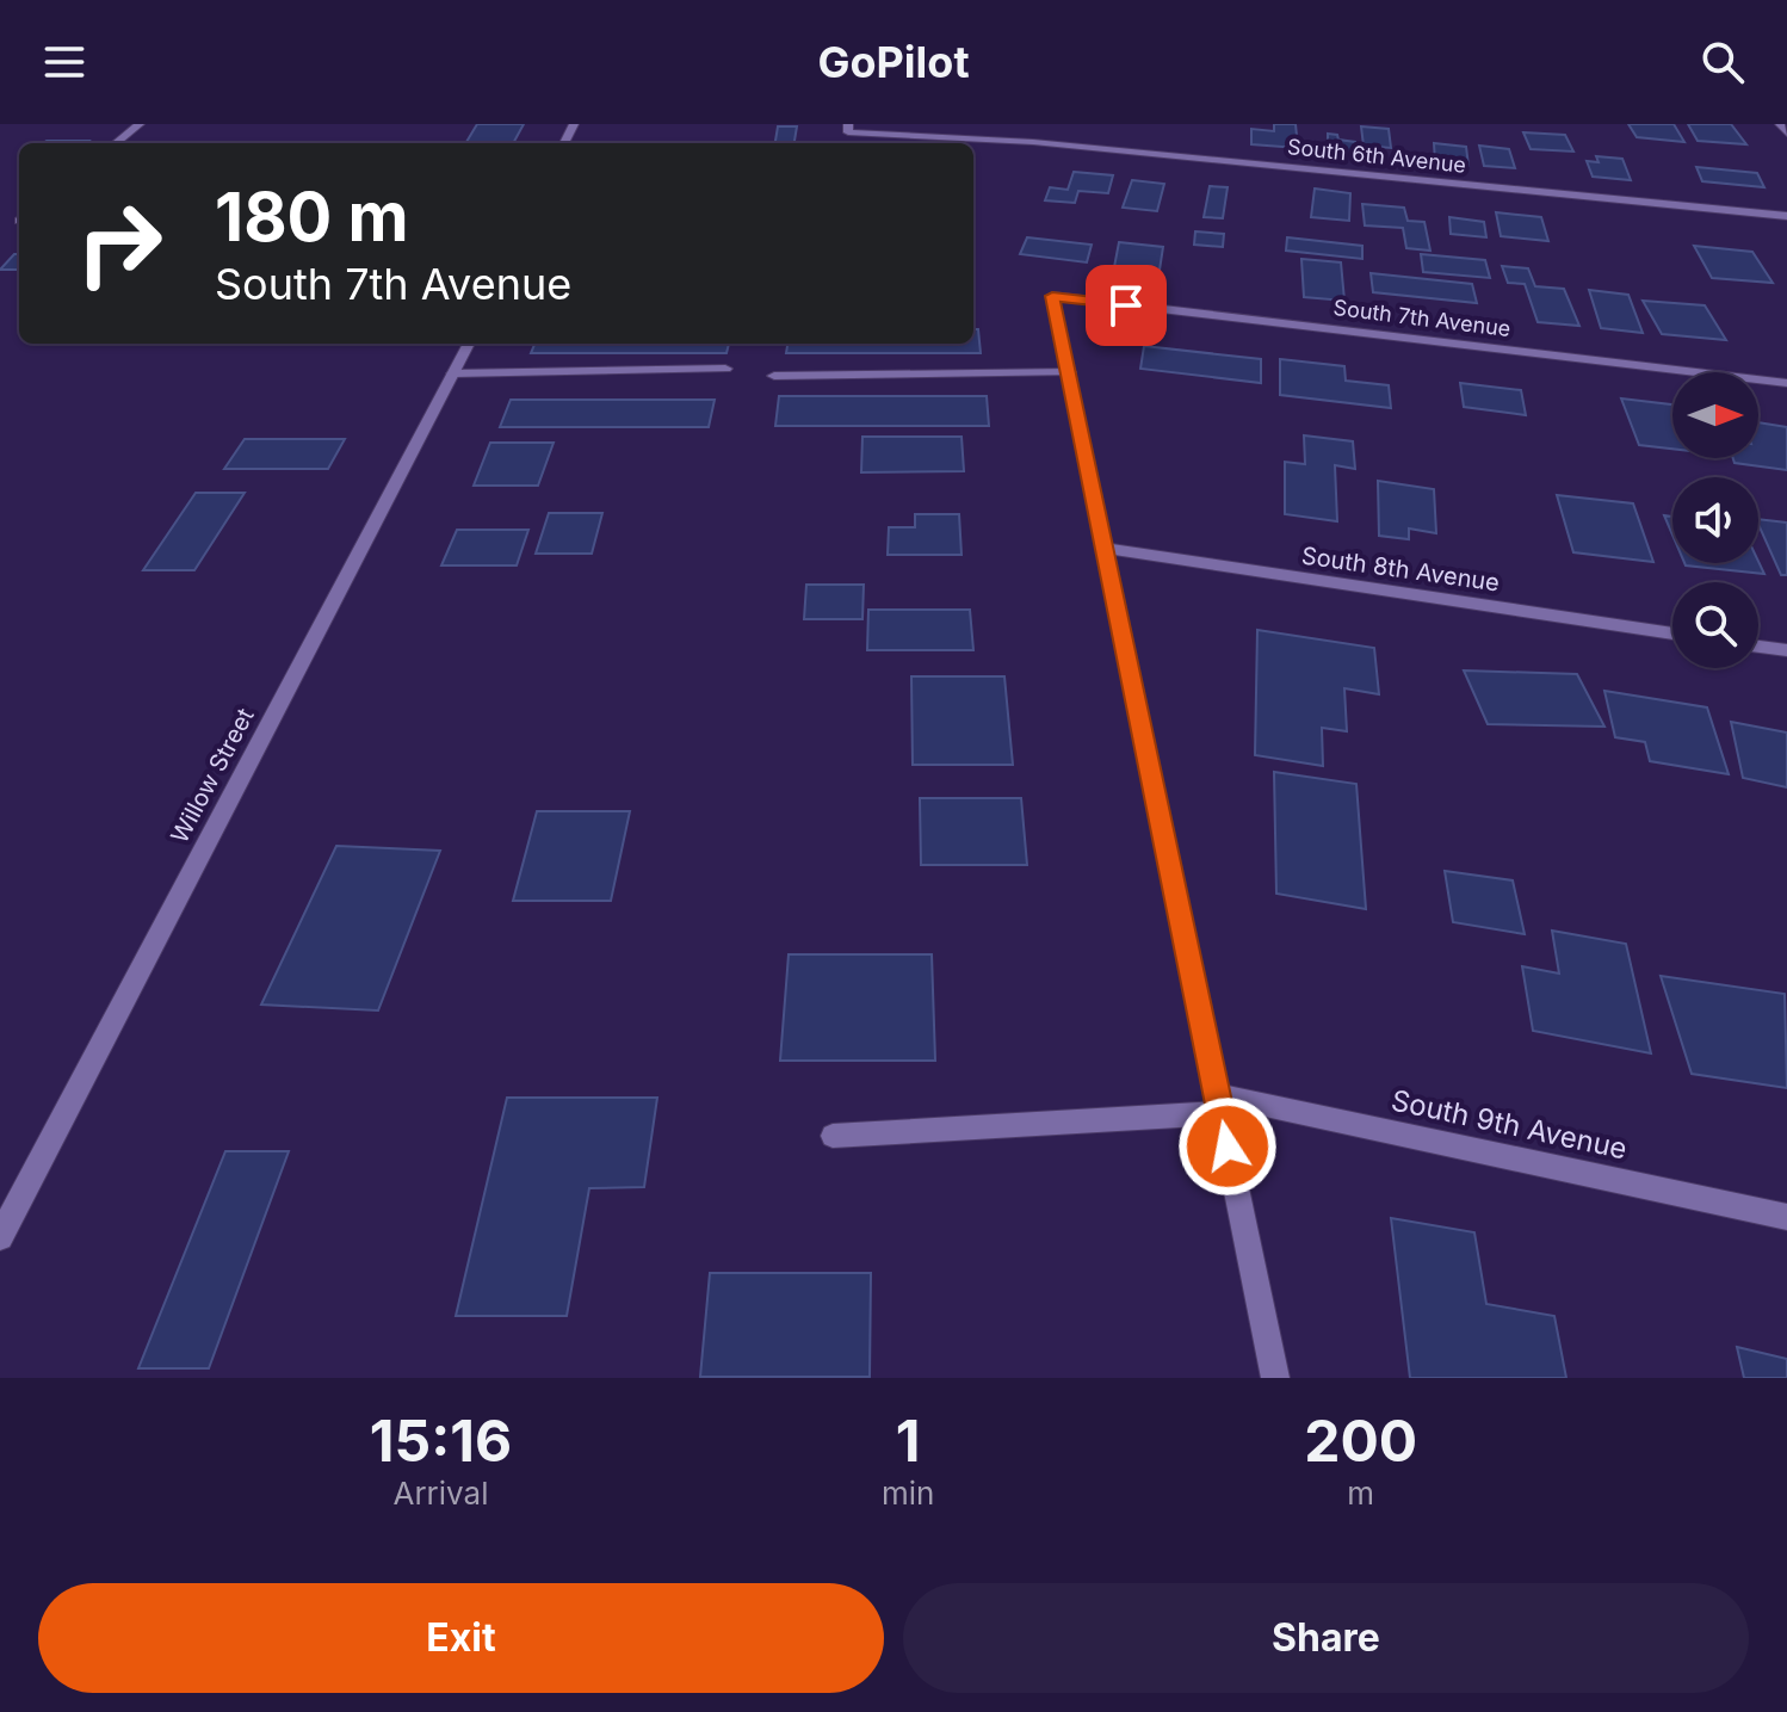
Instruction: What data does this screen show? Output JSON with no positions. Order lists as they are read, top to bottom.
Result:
{
  "streets": {
    "street": [
      "South 6th Avenue",
      "South 7th Avenue",
      "South 8th Avenue",
      "Willow Street",
      "South 9th Avenue"
    ]
  },
  "north": "right",
  "page": {
    "header": "GoPilot",
    "turn": ["180 m", "South 7th Avenue"],
    "eta": [
      "15:16",
      "Arrival",
      "1",
      "min",
      "200",
      "m"
    ],
    "buttons": ["Exit", "Share"]
  }
}
